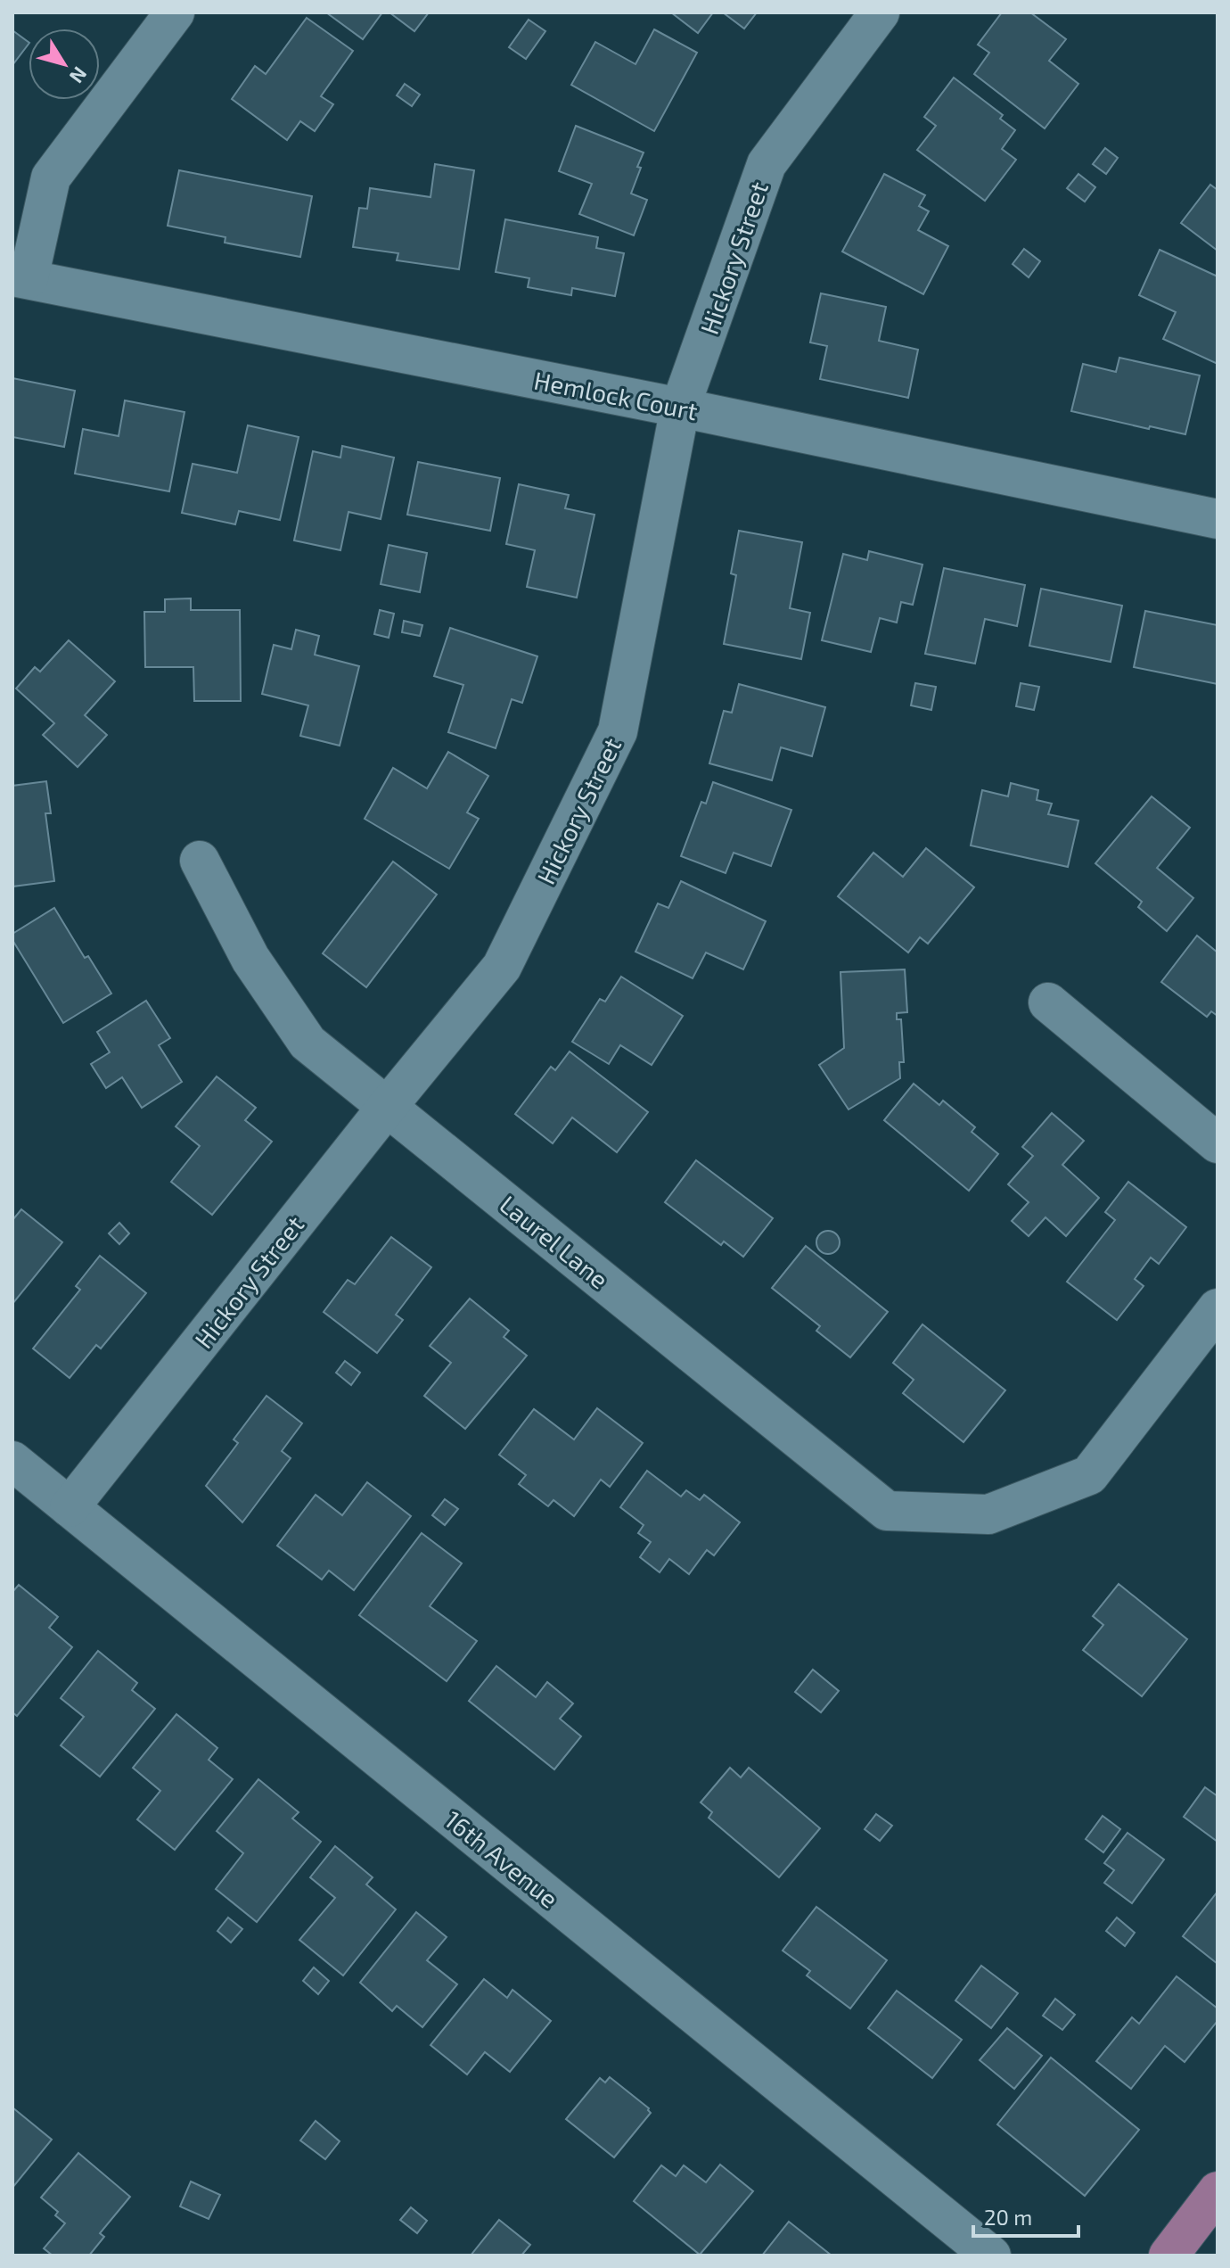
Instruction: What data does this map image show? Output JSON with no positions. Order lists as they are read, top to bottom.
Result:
{
  "streets": {
    "street": [
      "Hickory Street",
      "Hemlock Court",
      "Laurel Lane",
      "16th Avenue"
    ]
  },
  "crossings": [
    ["Hickory Street", "Hemlock Court"],
    ["Hickory Street", "Laurel Lane"],
    ["Hickory Street", "16th Avenue"]
  ],
  "scale_bar": "20 m",
  "north": "bottom right"
}
